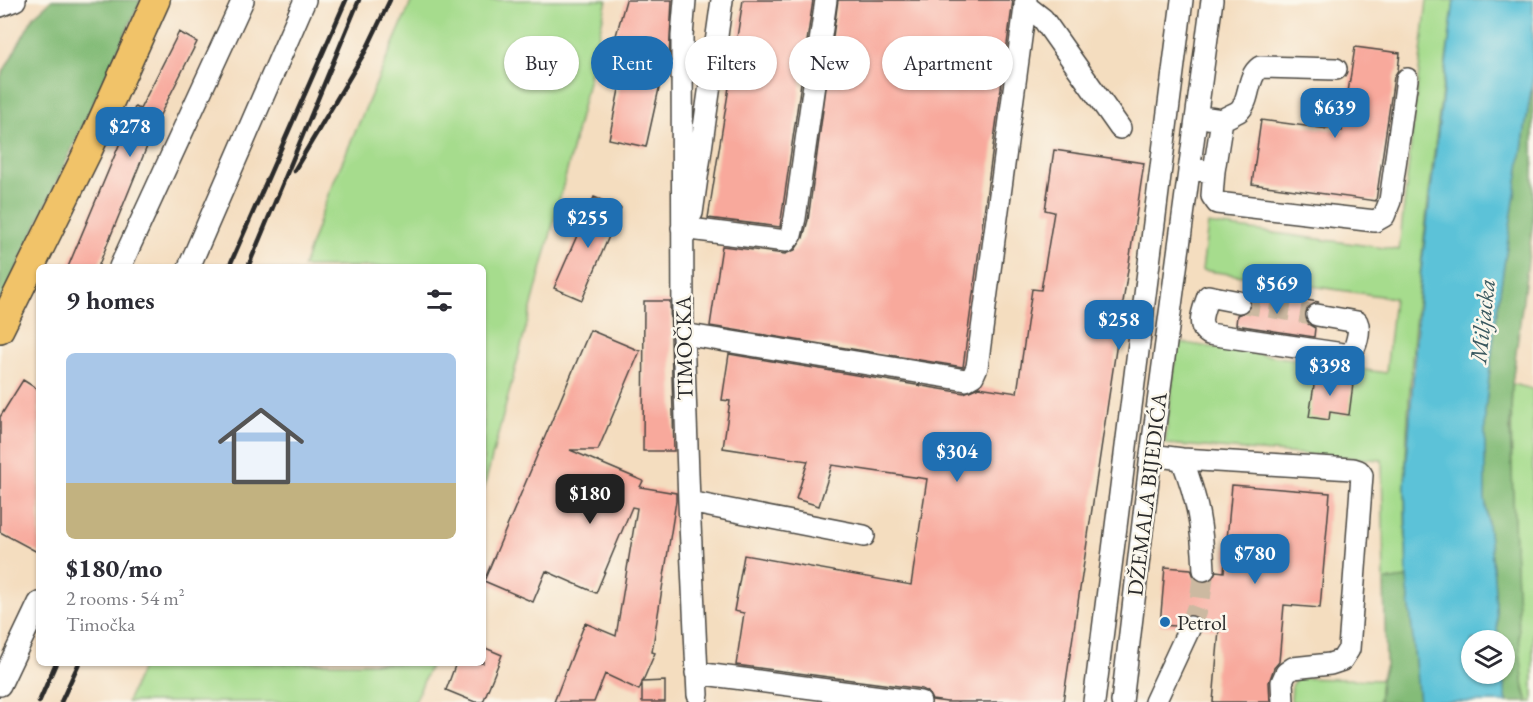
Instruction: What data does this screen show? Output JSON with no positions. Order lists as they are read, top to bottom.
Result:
{
  "streets": {
    "street": ["TIMOČKA", "DŽEMALA BIJEDIĆA"]
  },
  "water": ["Miljacka"],
  "places": ["Petrol"],
  "page": {
    "chip": [
      "Buy",
      "Rent",
      "Filters",
      "New",
      "Apartment"
    ],
    "price": [
      "$639",
      "$278",
      "$255",
      "$569",
      "$258",
      "$398",
      "$304",
      "$180",
      "$780"
    ],
    "heading": "9 homes",
    "list": [
      {
        "name": "$180/mo",
        "note": "2 rooms · 54 m² · Timočka"
      }
    ]
  }
}
